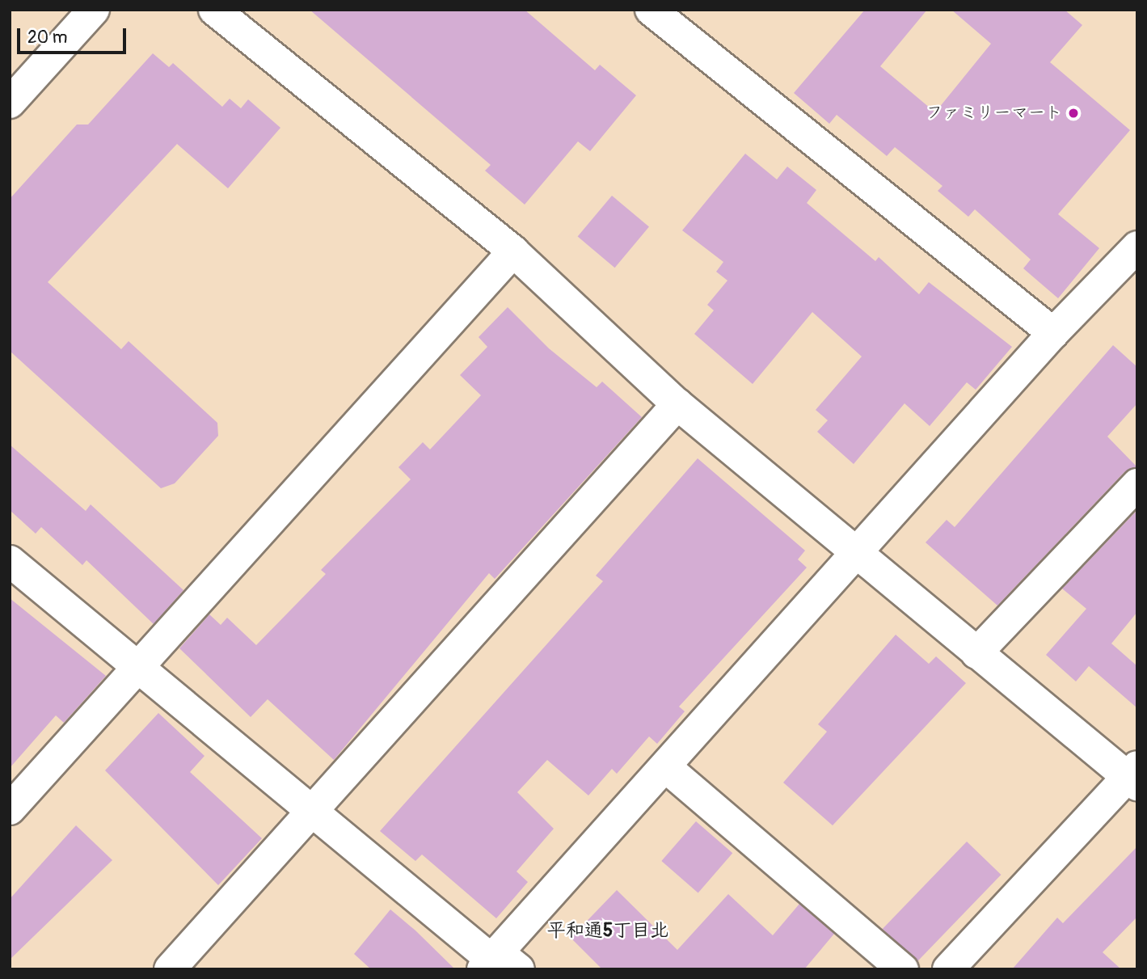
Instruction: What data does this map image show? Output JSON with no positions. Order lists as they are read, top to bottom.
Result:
{
  "districts": ["平和通5丁目北"],
  "places": ["ファミリーマート"],
  "scale_bar": "20 m"
}
